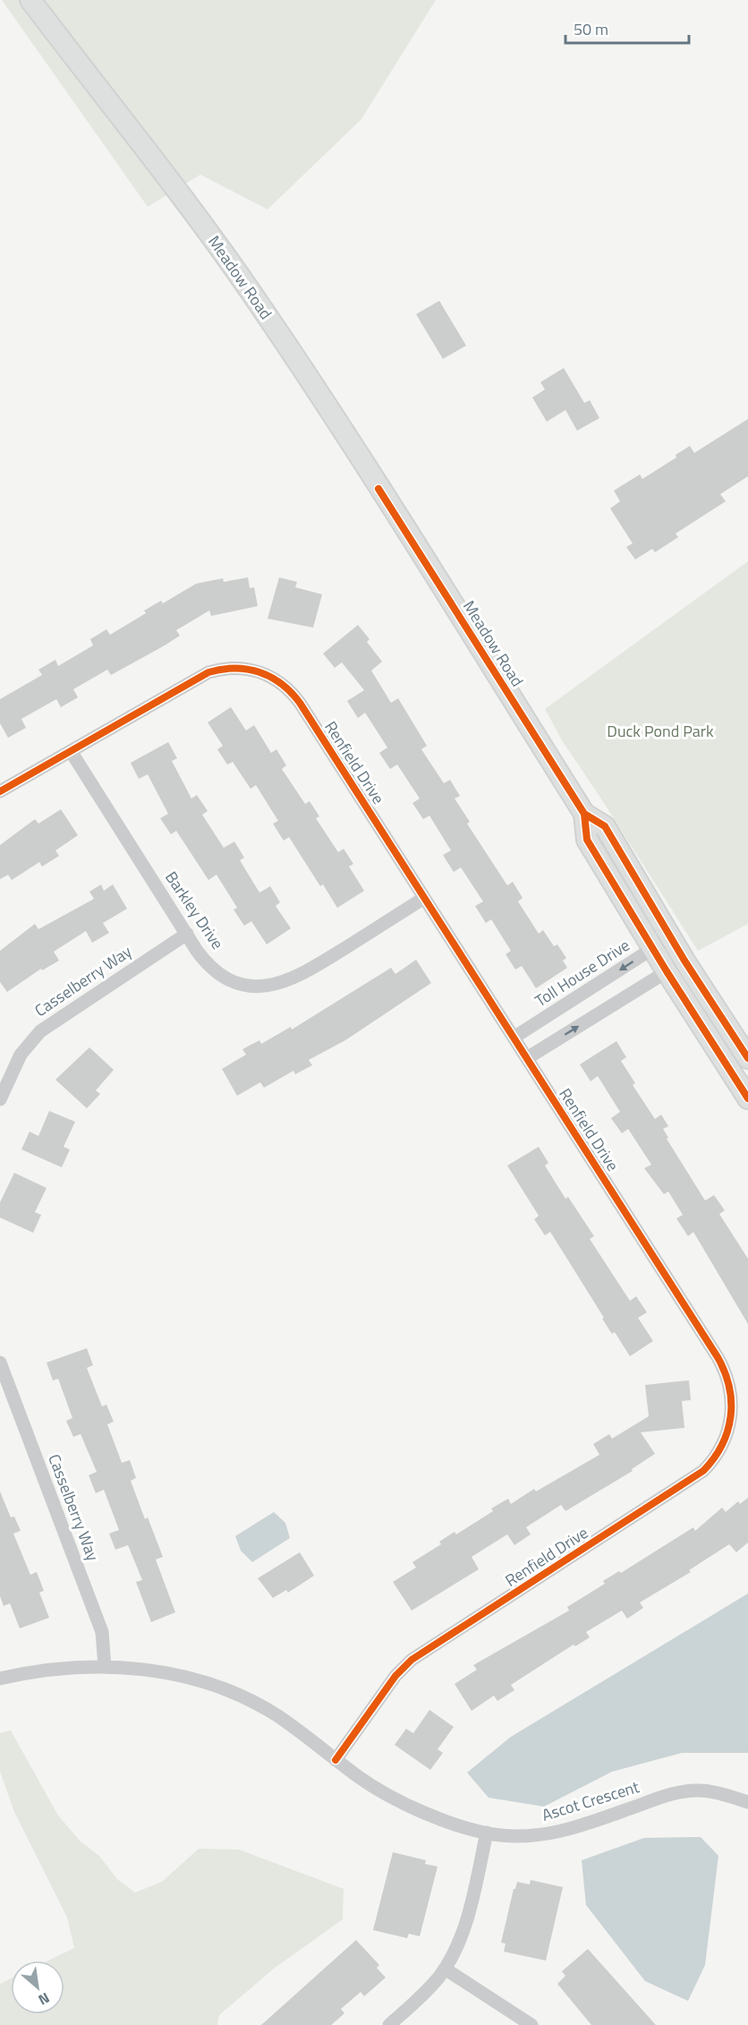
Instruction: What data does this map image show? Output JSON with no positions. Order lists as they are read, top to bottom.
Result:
{
  "streets": {
    "street": [
      "Meadow Road",
      "Renfield Drive",
      "Barkley Drive",
      "Toll House Drive",
      "Casselberry Way",
      "Ascot Crescent"
    ]
  },
  "crossings": [
    ["Meadow Road", "Toll House Drive"],
    ["Renfield Drive", "Barkley Drive"],
    ["Renfield Drive", "Toll House Drive"],
    ["Renfield Drive", "Ascot Crescent"],
    ["Barkley Drive", "Casselberry Way"],
    ["Casselberry Way", "Ascot Crescent"]
  ],
  "parks": ["Duck Pond Park"],
  "scale_bar": "50 m",
  "north": "bottom right"
}
